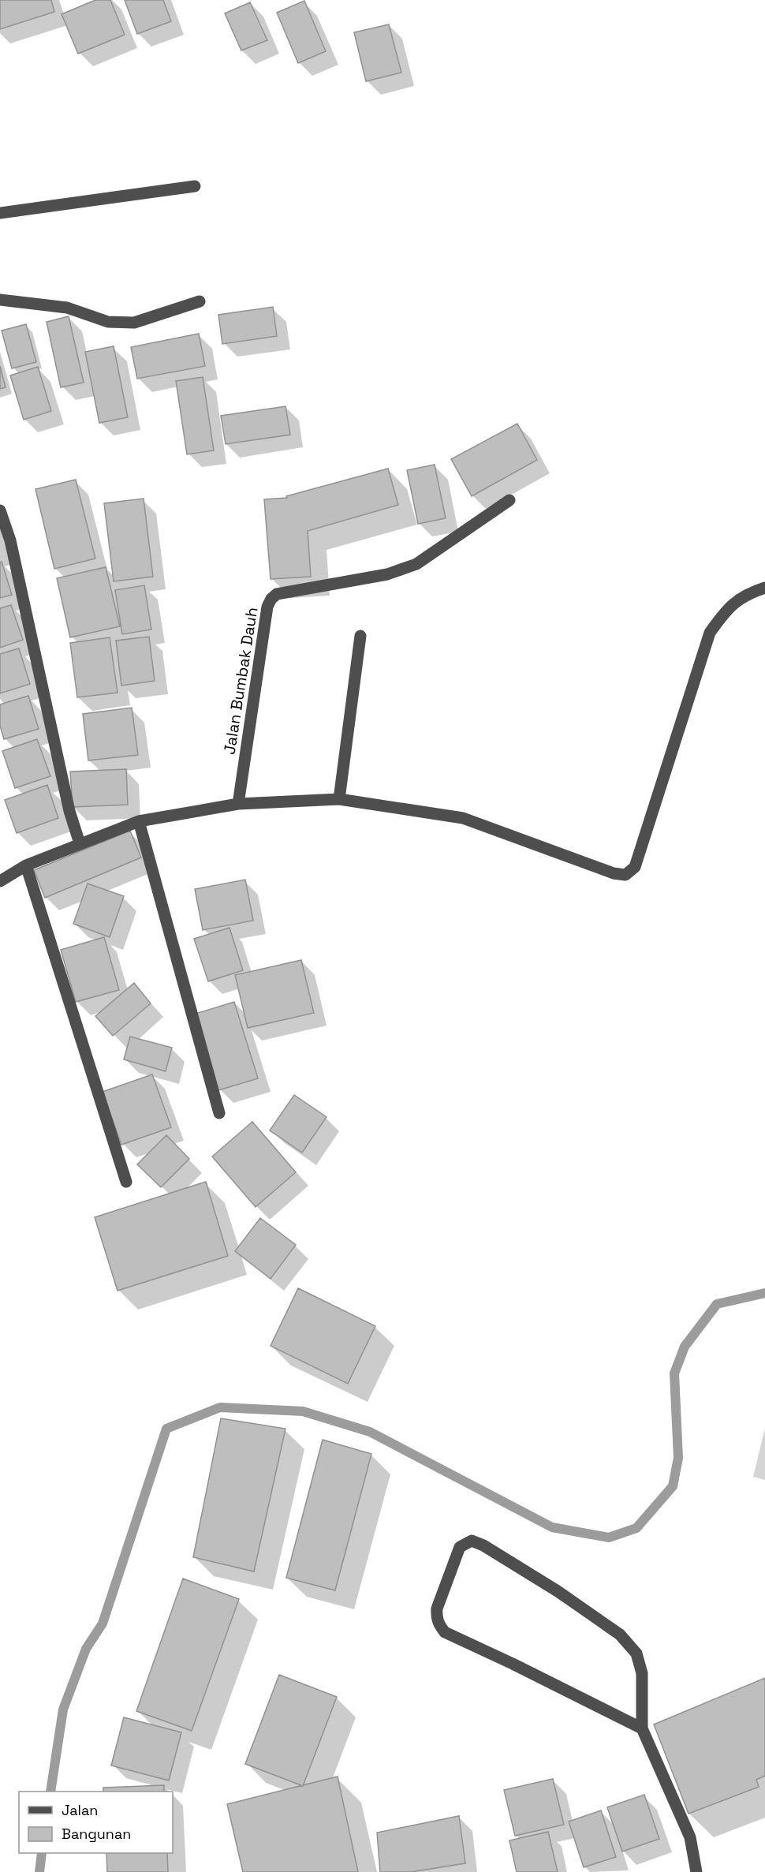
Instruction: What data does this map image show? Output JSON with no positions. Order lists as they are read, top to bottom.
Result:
{
  "streets": {
    "street": ["Jalan Bumbak Dauh"]
  },
  "legend": ["Jalan", "Bangunan"]
}
